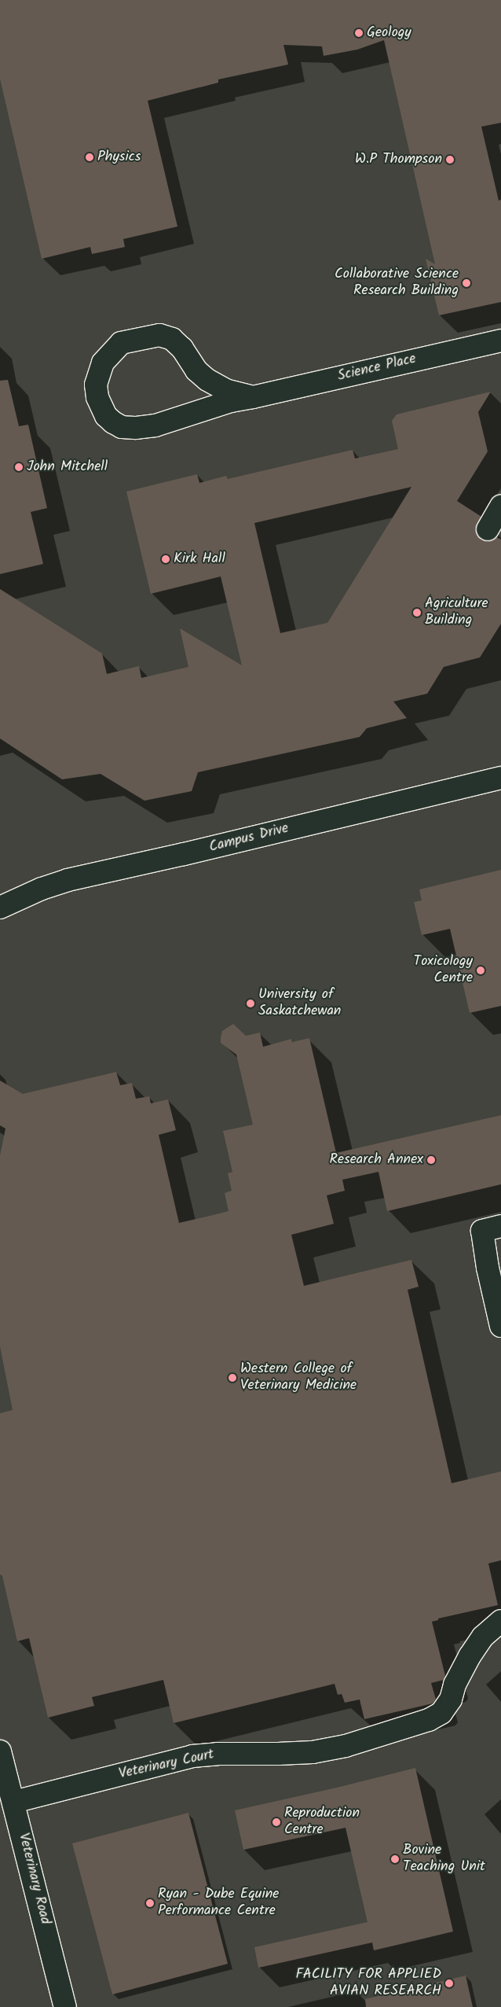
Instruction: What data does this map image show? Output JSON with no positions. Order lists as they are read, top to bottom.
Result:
{
  "streets": {
    "street": [
      "Science Place",
      "Campus Drive",
      "Veterinary Court",
      "Veterinary Road"
    ]
  },
  "crossings": [
    ["Veterinary Court", "Veterinary Road"]
  ],
  "places": [
    "Geology",
    "Physics",
    "W.P Thompson",
    "Collaborative Science Research Building",
    "John Mitchell",
    "Kirk Hall",
    "Agriculture Building",
    "Toxicology Centre",
    "University of Saskatchewan",
    "Research Annex",
    "Western College of Veterinary Medicine",
    "Reproduction Centre",
    "Bovine Teaching Unit",
    "Ryan - Dube Equine Performance Centre",
    "FACILITY FOR APPLIED AVIAN RESEARCH"
  ]
}
